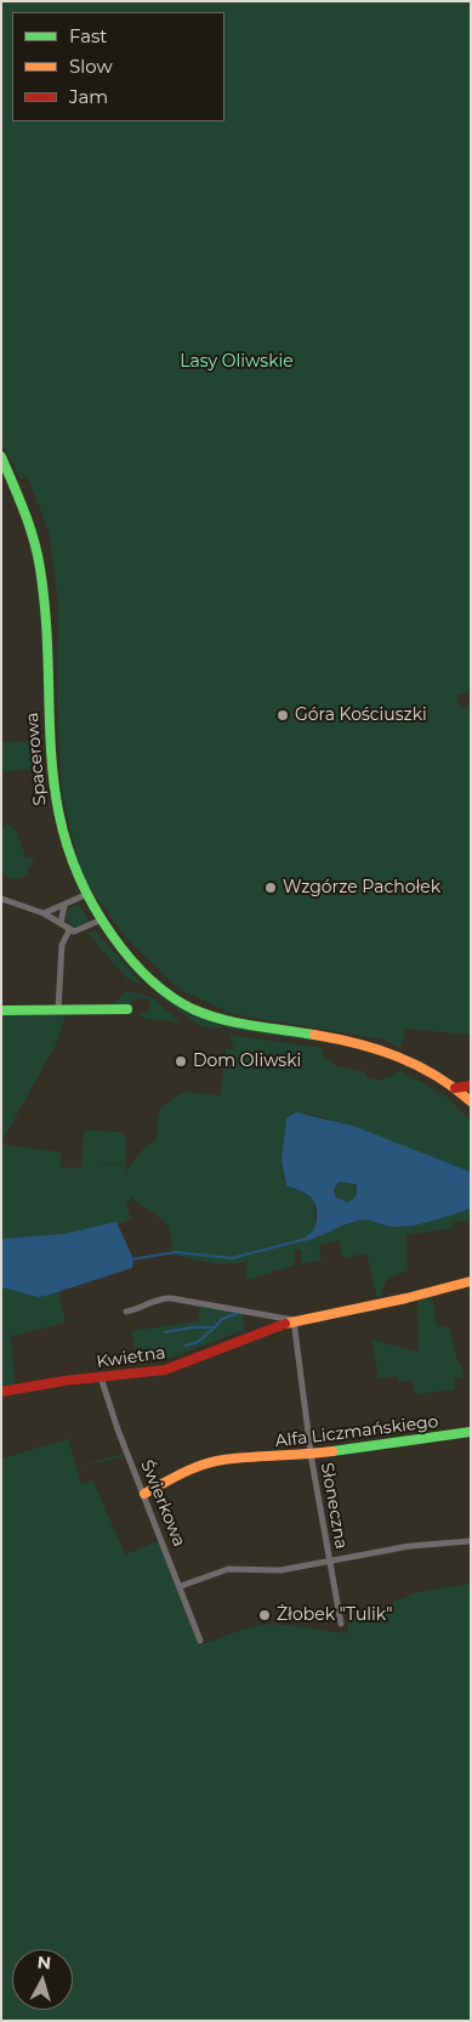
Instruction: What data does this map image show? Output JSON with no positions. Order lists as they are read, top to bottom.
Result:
{
  "streets": {
    "street": [
      "Spacerowa",
      "Kwietna",
      "Alfa Liczmańskiego",
      "Świerkowa",
      "Słoneczna"
    ]
  },
  "crossings": [
    ["Kwietna", "Świerkowa"],
    ["Kwietna", "Słoneczna"],
    ["Alfa Liczmańskiego", "Świerkowa"],
    ["Alfa Liczmańskiego", "Słoneczna"]
  ],
  "parks": ["Lasy Oliwskie"],
  "places": [
    "Góra Kościuszki",
    "Wzgórze Pachołek",
    "Dom Oliwski",
    "Żłobek \"Tulik\""
  ],
  "legend": ["Fast", "Slow", "Jam"],
  "north": "top"
}
